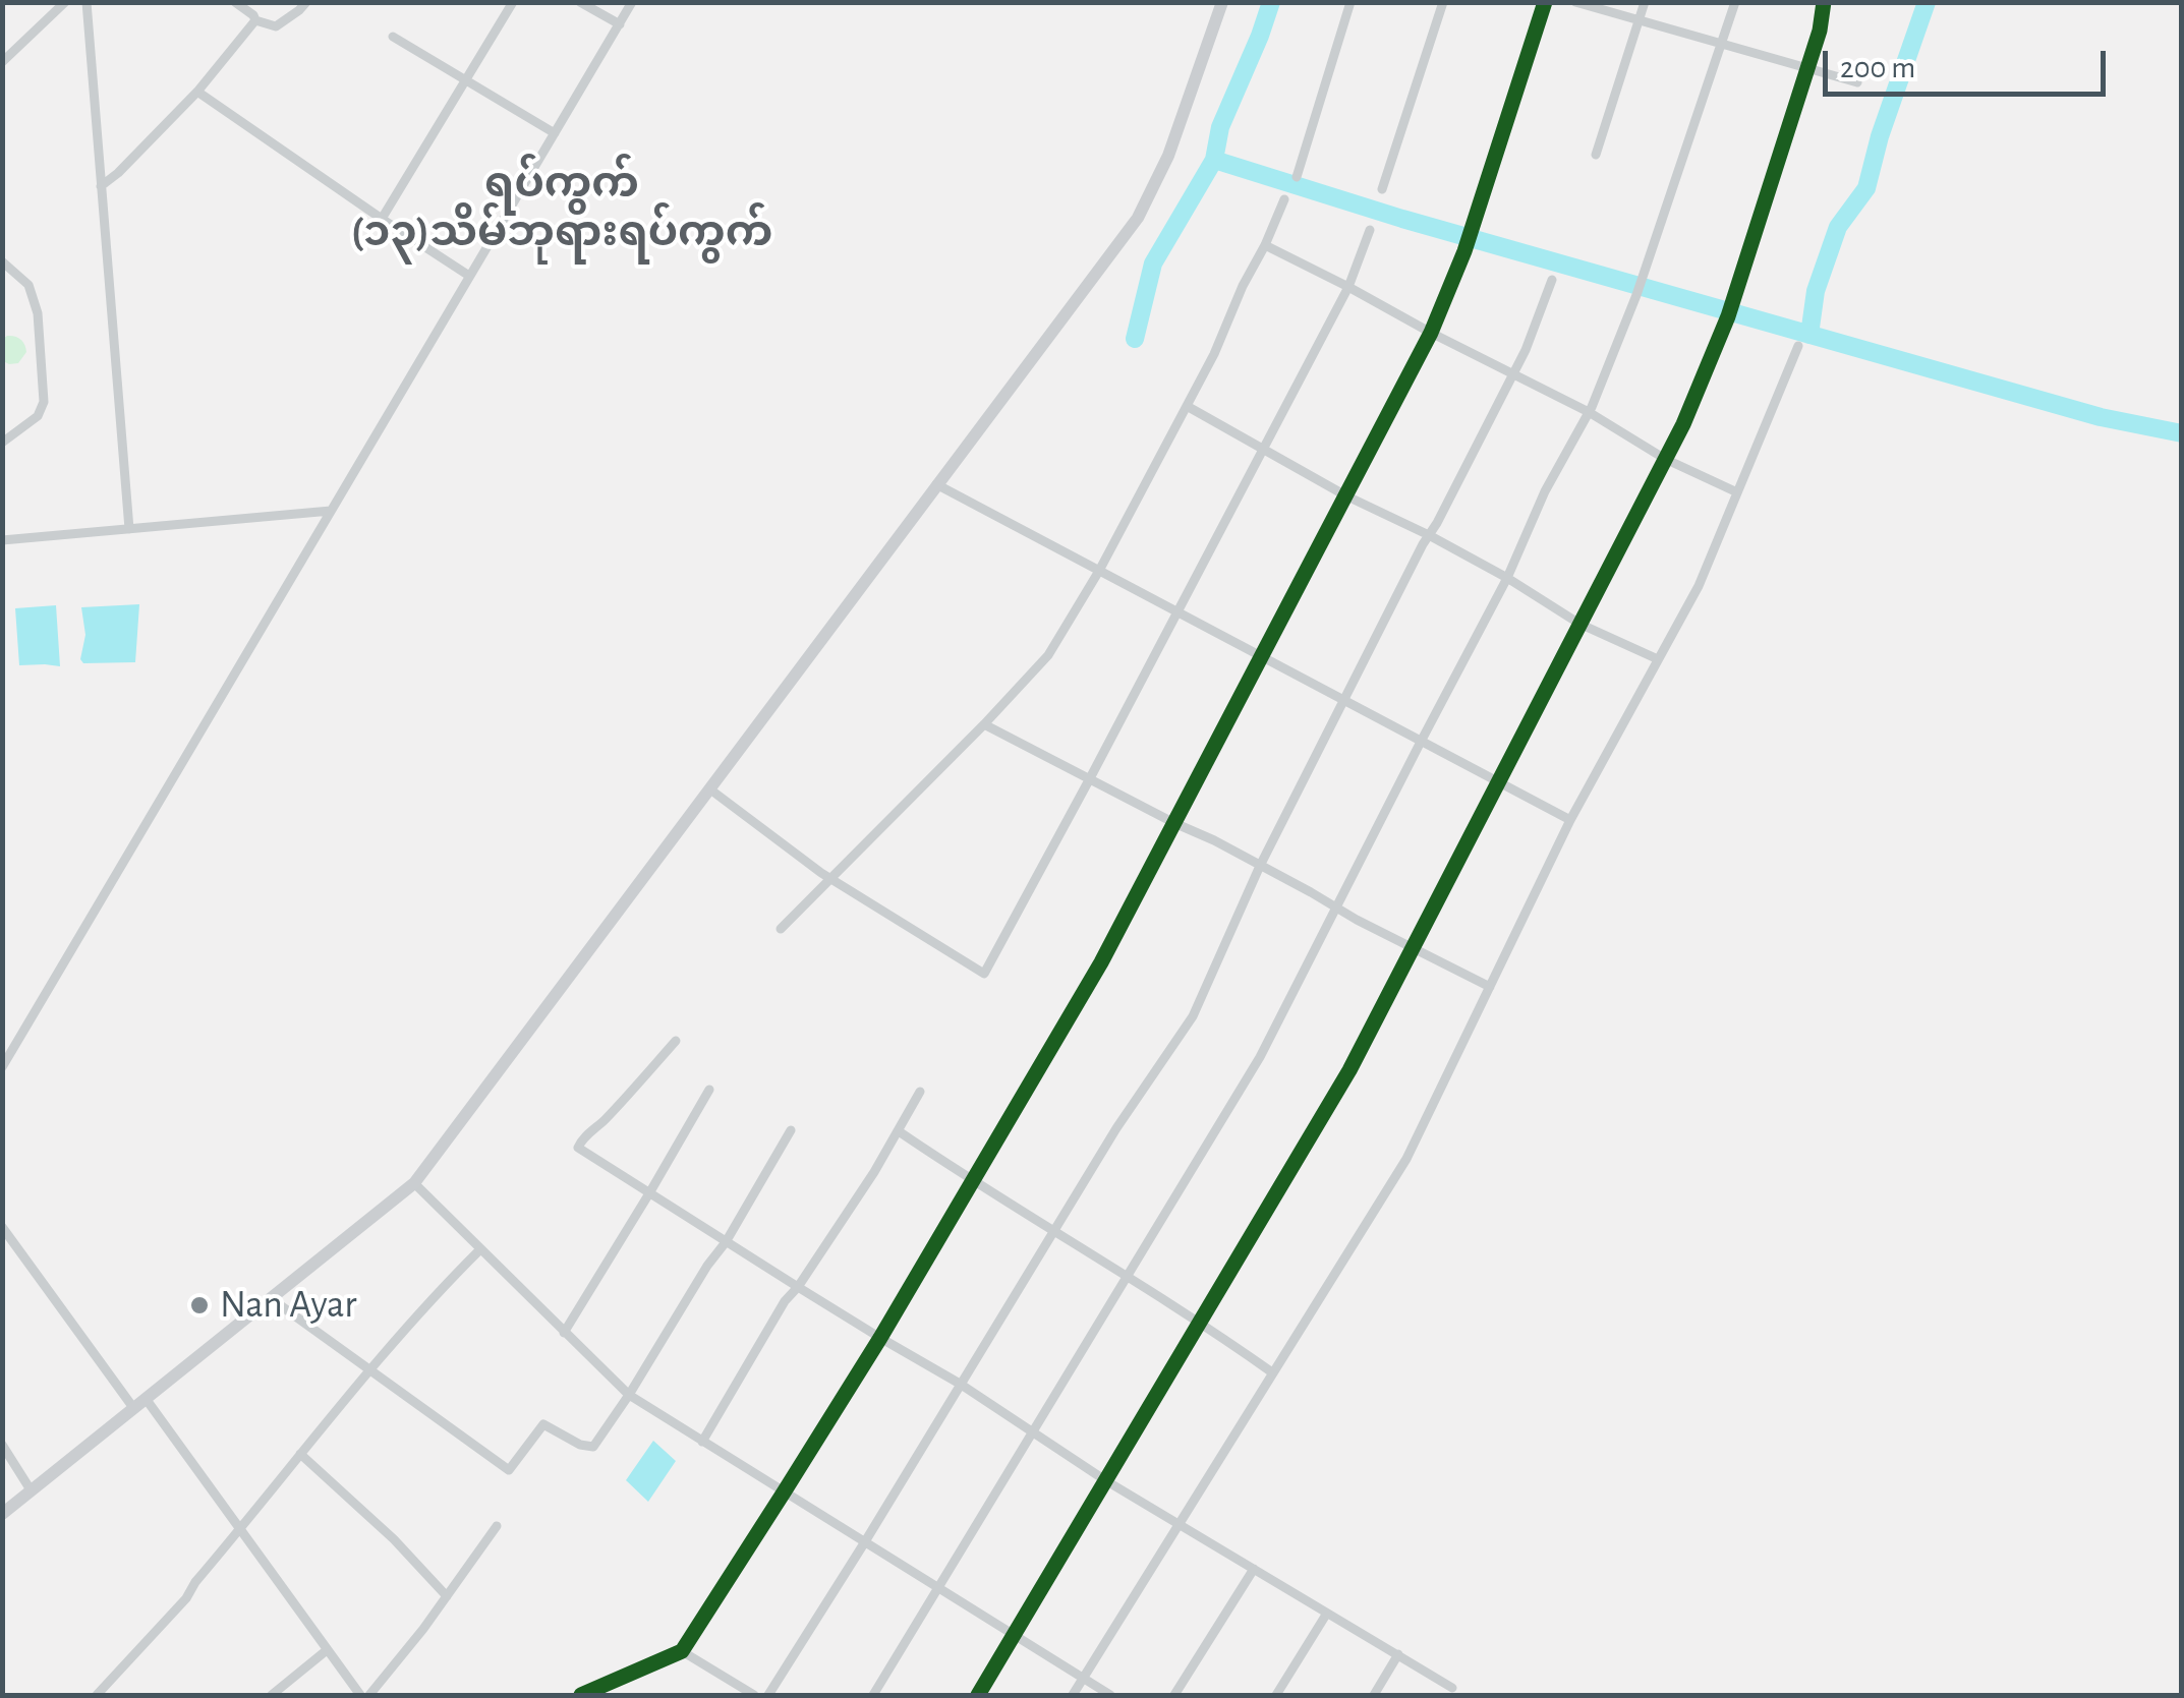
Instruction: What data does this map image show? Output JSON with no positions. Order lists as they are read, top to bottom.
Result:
{
  "districts": ["ရပ်ကွက် (၁၃)သိမ်ဘုရားရပ်ကွက်"],
  "places": ["Nan Ayar"],
  "scale_bar": "200 m"
}
